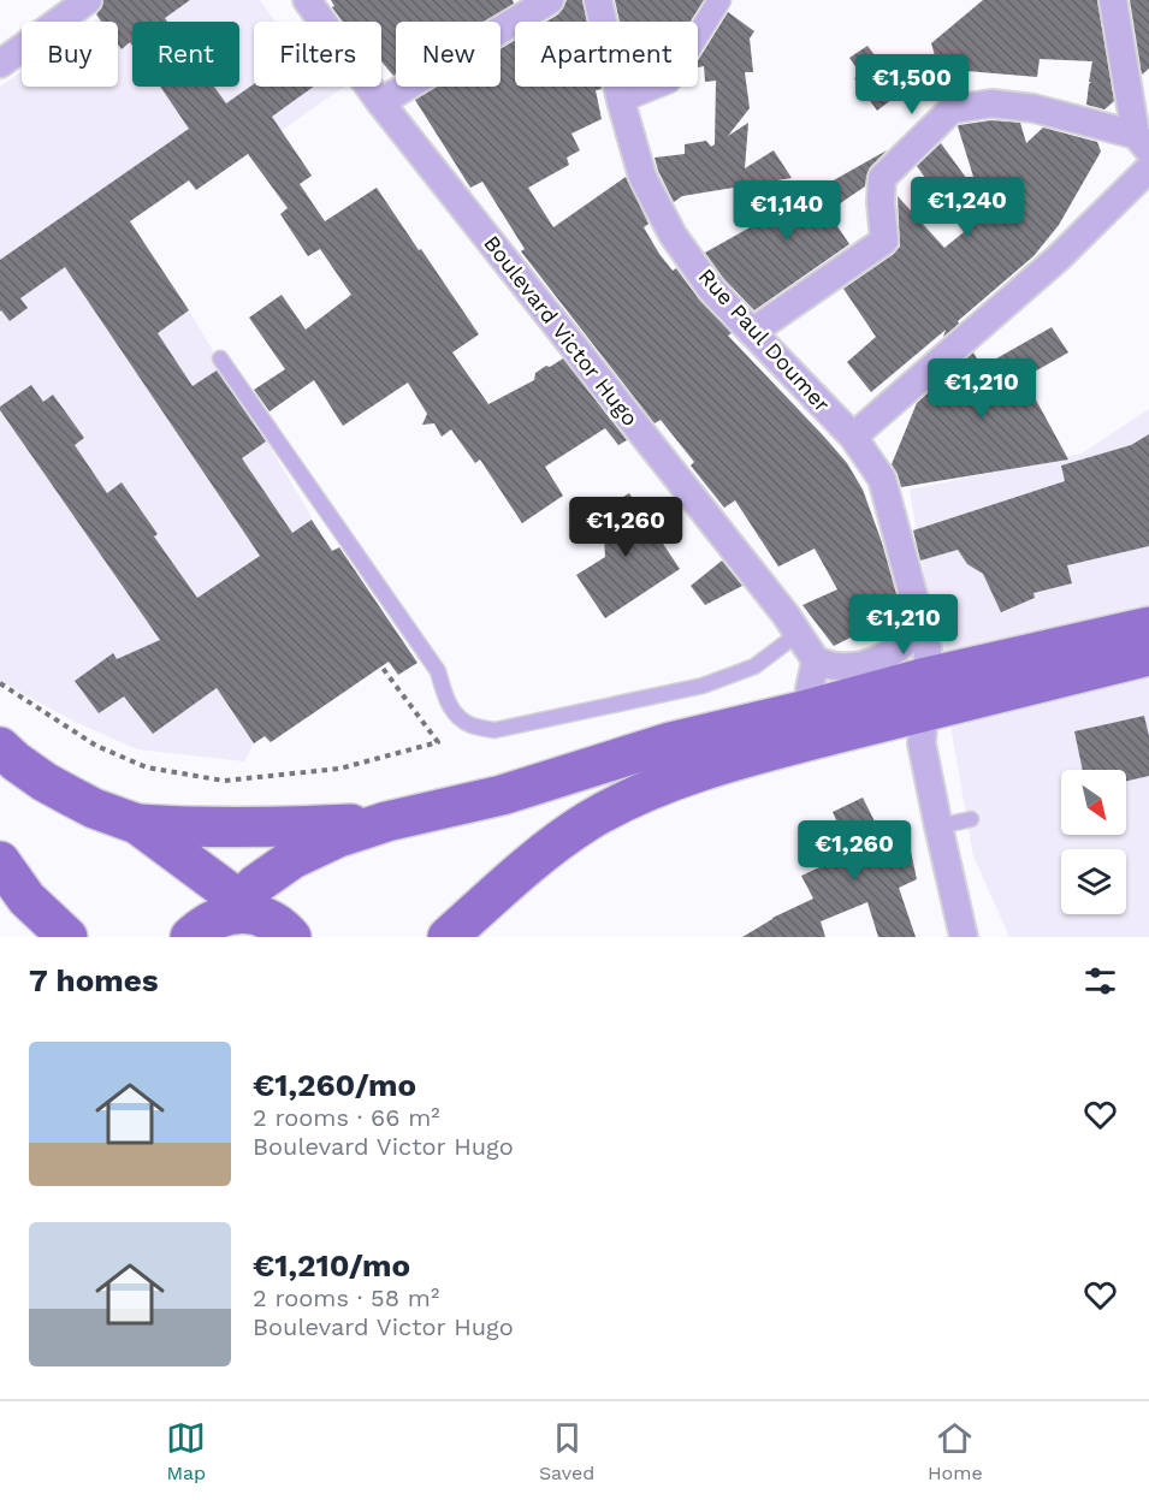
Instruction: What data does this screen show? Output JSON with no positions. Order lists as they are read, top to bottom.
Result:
{
  "streets": {
    "street": ["Boulevard Victor Hugo", "Rue Paul Doumer"]
  },
  "north": "bottom right",
  "page": {
    "chip": [
      "Buy",
      "Rent",
      "Filters",
      "New",
      "Apartment"
    ],
    "price": [
      "€1,500",
      "€1,240",
      "€1,140",
      "€1,210",
      "€1,260",
      "€1,210",
      "€1,260"
    ],
    "heading": "7 homes",
    "list": [
      {
        "name": "€1,260/mo",
        "note": "2 rooms · 66 m² · Boulevard Victor Hugo"
      },
      {
        "name": "€1,210/mo",
        "note": "2 rooms · 58 m² · Boulevard Victor Hugo"
      }
    ],
    "tabs": ["Map", "Saved", "Home"]
  }
}
